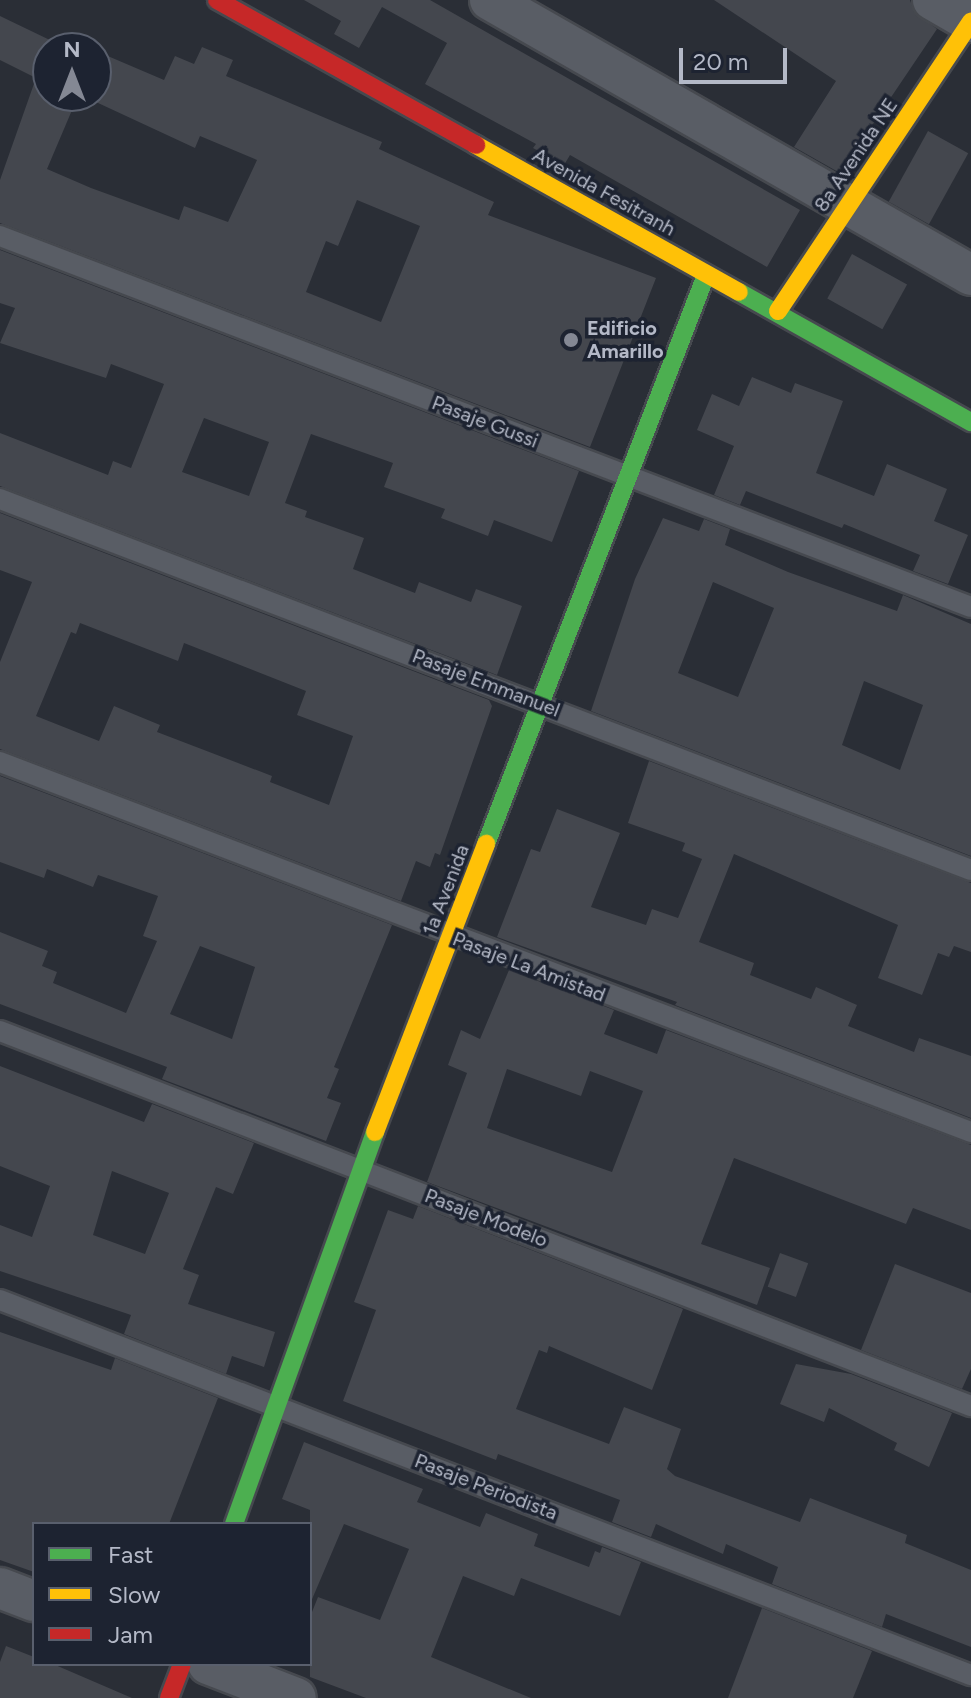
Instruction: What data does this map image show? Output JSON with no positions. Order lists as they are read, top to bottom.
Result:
{
  "streets": {
    "street": ["8a Avenida NE", "Avenida Fesitranh", "1a Avenida"],
    "lane": [
      "Pasaje Gussi",
      "Pasaje Emmanuel",
      "Pasaje La Amistad",
      "Pasaje Modelo",
      "Pasaje Periodista"
    ]
  },
  "crossings": [
    ["8a Avenida NE", "Avenida Fesitranh"],
    ["Avenida Fesitranh", "1a Avenida"],
    ["Pasaje Gussi", "1a Avenida"],
    ["Pasaje Emmanuel", "1a Avenida"],
    ["1a Avenida", "Pasaje La Amistad"],
    ["1a Avenida", "Pasaje Modelo"],
    ["1a Avenida", "Pasaje Periodista"]
  ],
  "places": ["Edificio Amarillo"],
  "legend": ["Fast", "Slow", "Jam"],
  "scale_bar": "20 m",
  "north": "top"
}
